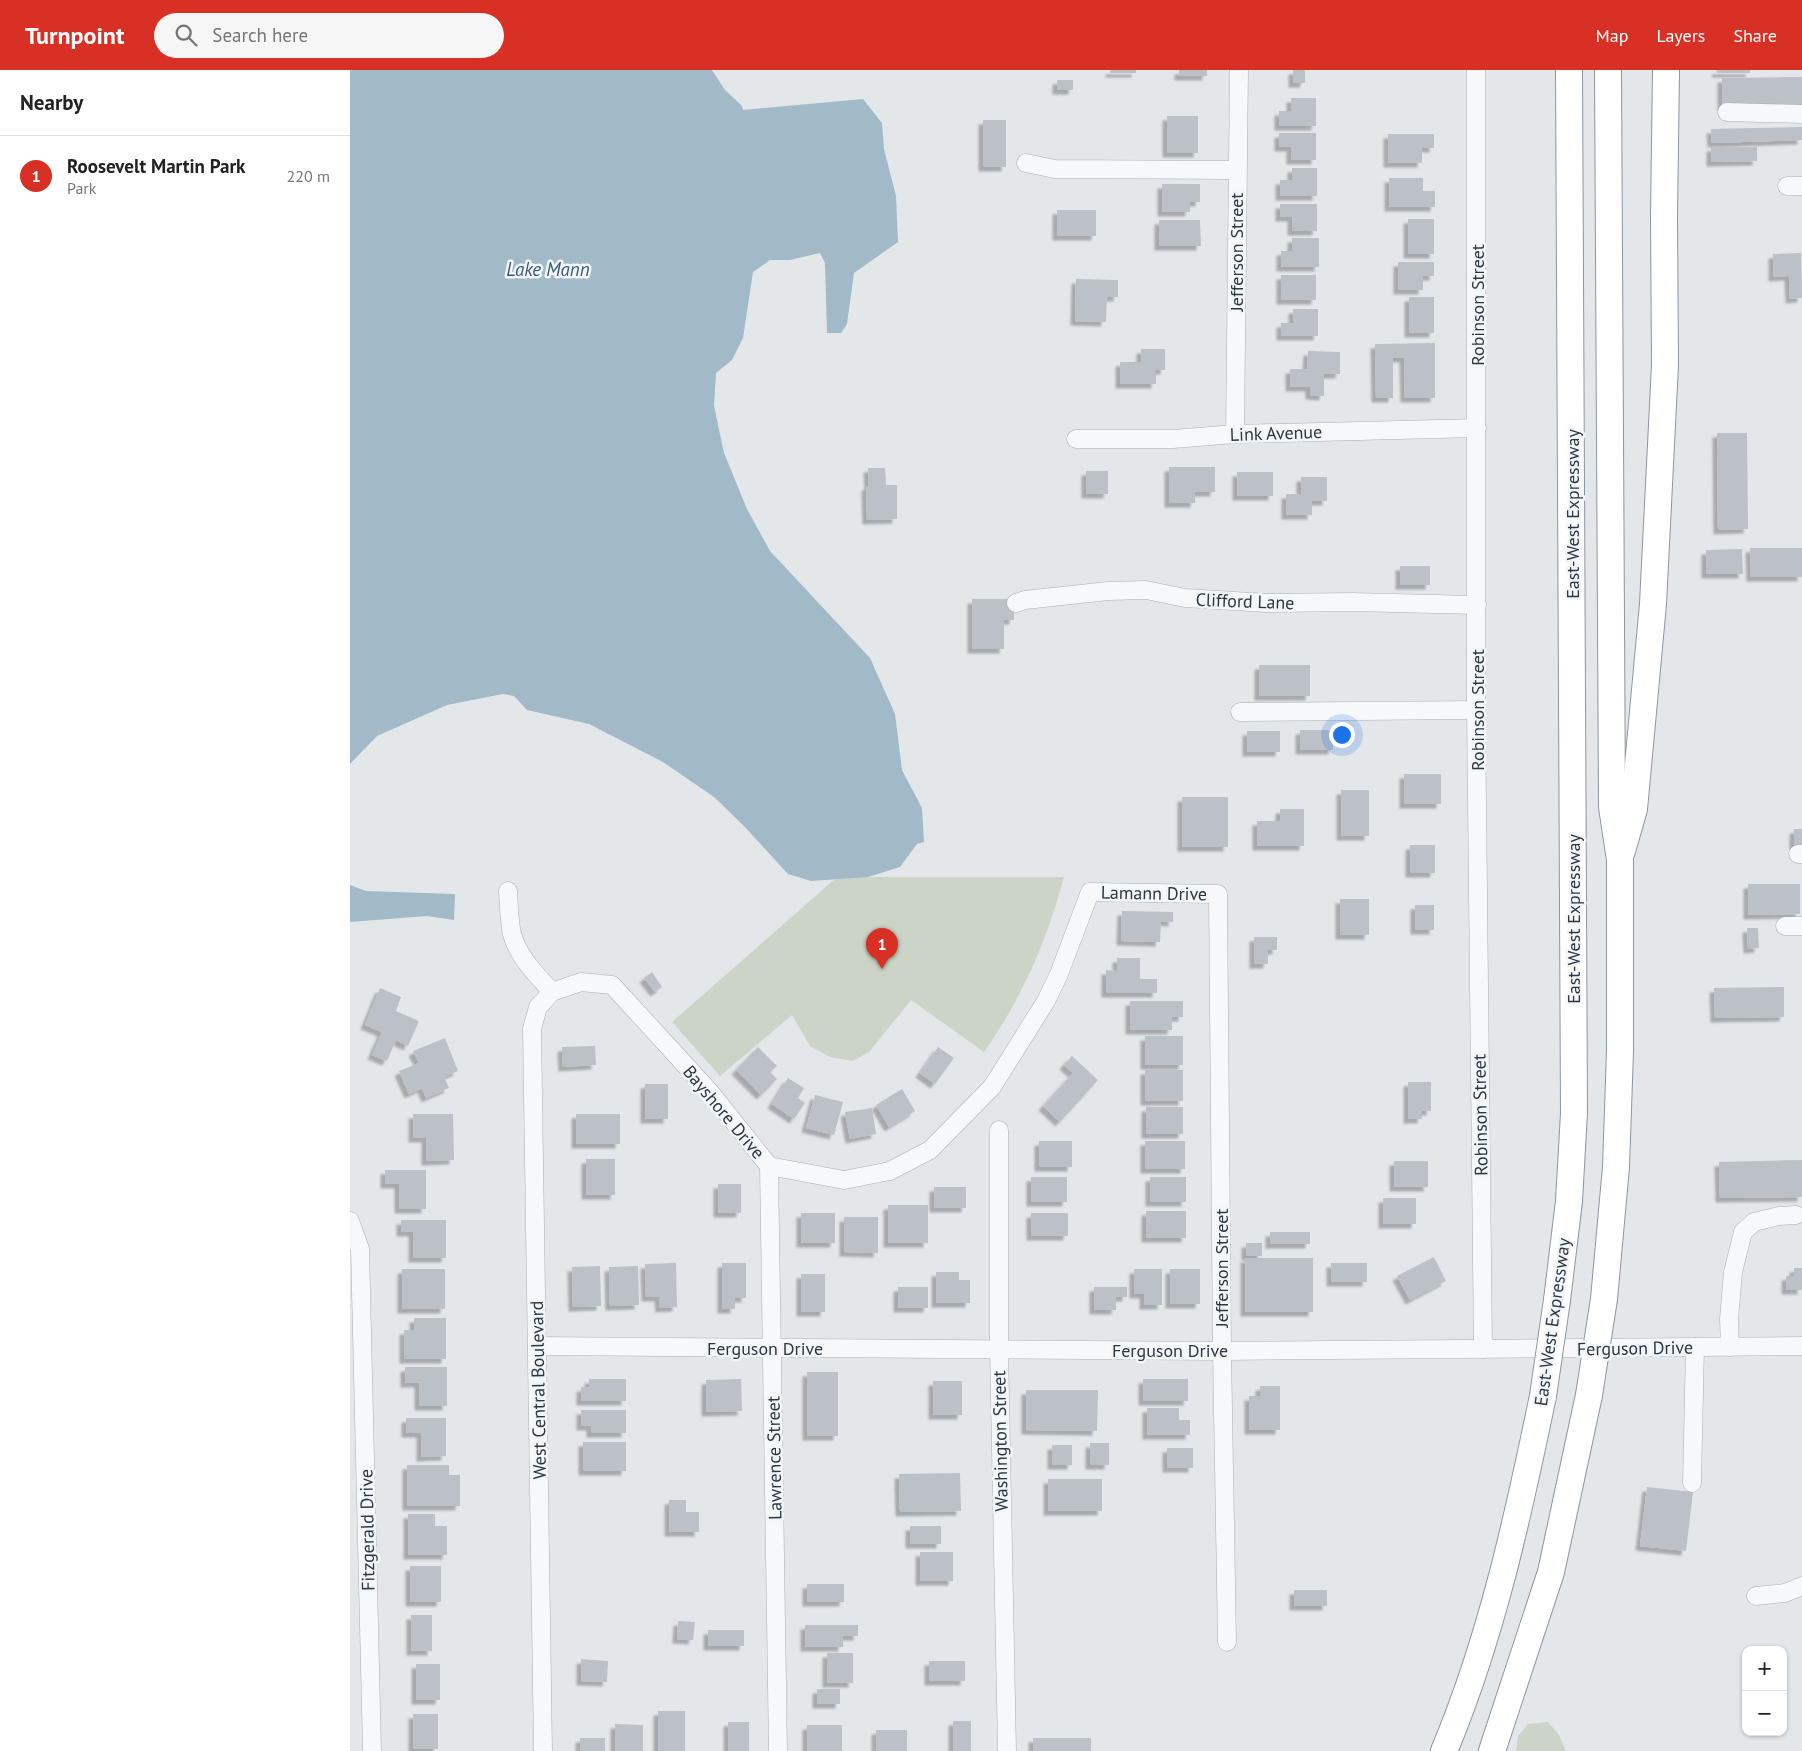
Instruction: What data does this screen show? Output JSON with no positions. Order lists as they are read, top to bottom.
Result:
{
  "streets": {
    "highway": ["East-West Expressway"],
    "street": [
      "Jefferson Street",
      "Robinson Street",
      "Link Avenue",
      "Clifford Lane",
      "Lamann Drive",
      "Bayshore Drive",
      "Ferguson Drive",
      "West Central Boulevard",
      "Washington Street",
      "Lawrence Street",
      "Fitzgerald Drive"
    ]
  },
  "crossings": [
    ["Jefferson Street", "Link Avenue"],
    ["Jefferson Street", "Lamann Drive"],
    ["Jefferson Street", "Ferguson Drive"],
    ["Robinson Street", "Link Avenue"],
    ["Robinson Street", "Clifford Lane"],
    ["Robinson Street", "Ferguson Drive"],
    ["Lamann Drive", "Bayshore Drive"],
    ["Bayshore Drive", "West Central Boulevard"],
    ["Bayshore Drive", "Lawrence Street"],
    ["Ferguson Drive", "West Central Boulevard"],
    ["Ferguson Drive", "Washington Street"],
    ["Ferguson Drive", "Lawrence Street"]
  ],
  "water": ["Lake Mann"],
  "page": {
    "header": "Turnpoint",
    "search": "Search here",
    "nav": ["Map", "Layers", "Share"],
    "heading": "Nearby",
    "list": [
      {
        "mark": "1",
        "name": "Roosevelt Martin Park",
        "note": "Park",
        "value": "220 m"
      }
    ],
    "pins": "1",
    "map_buttons": ["+", "−"]
  }
}
